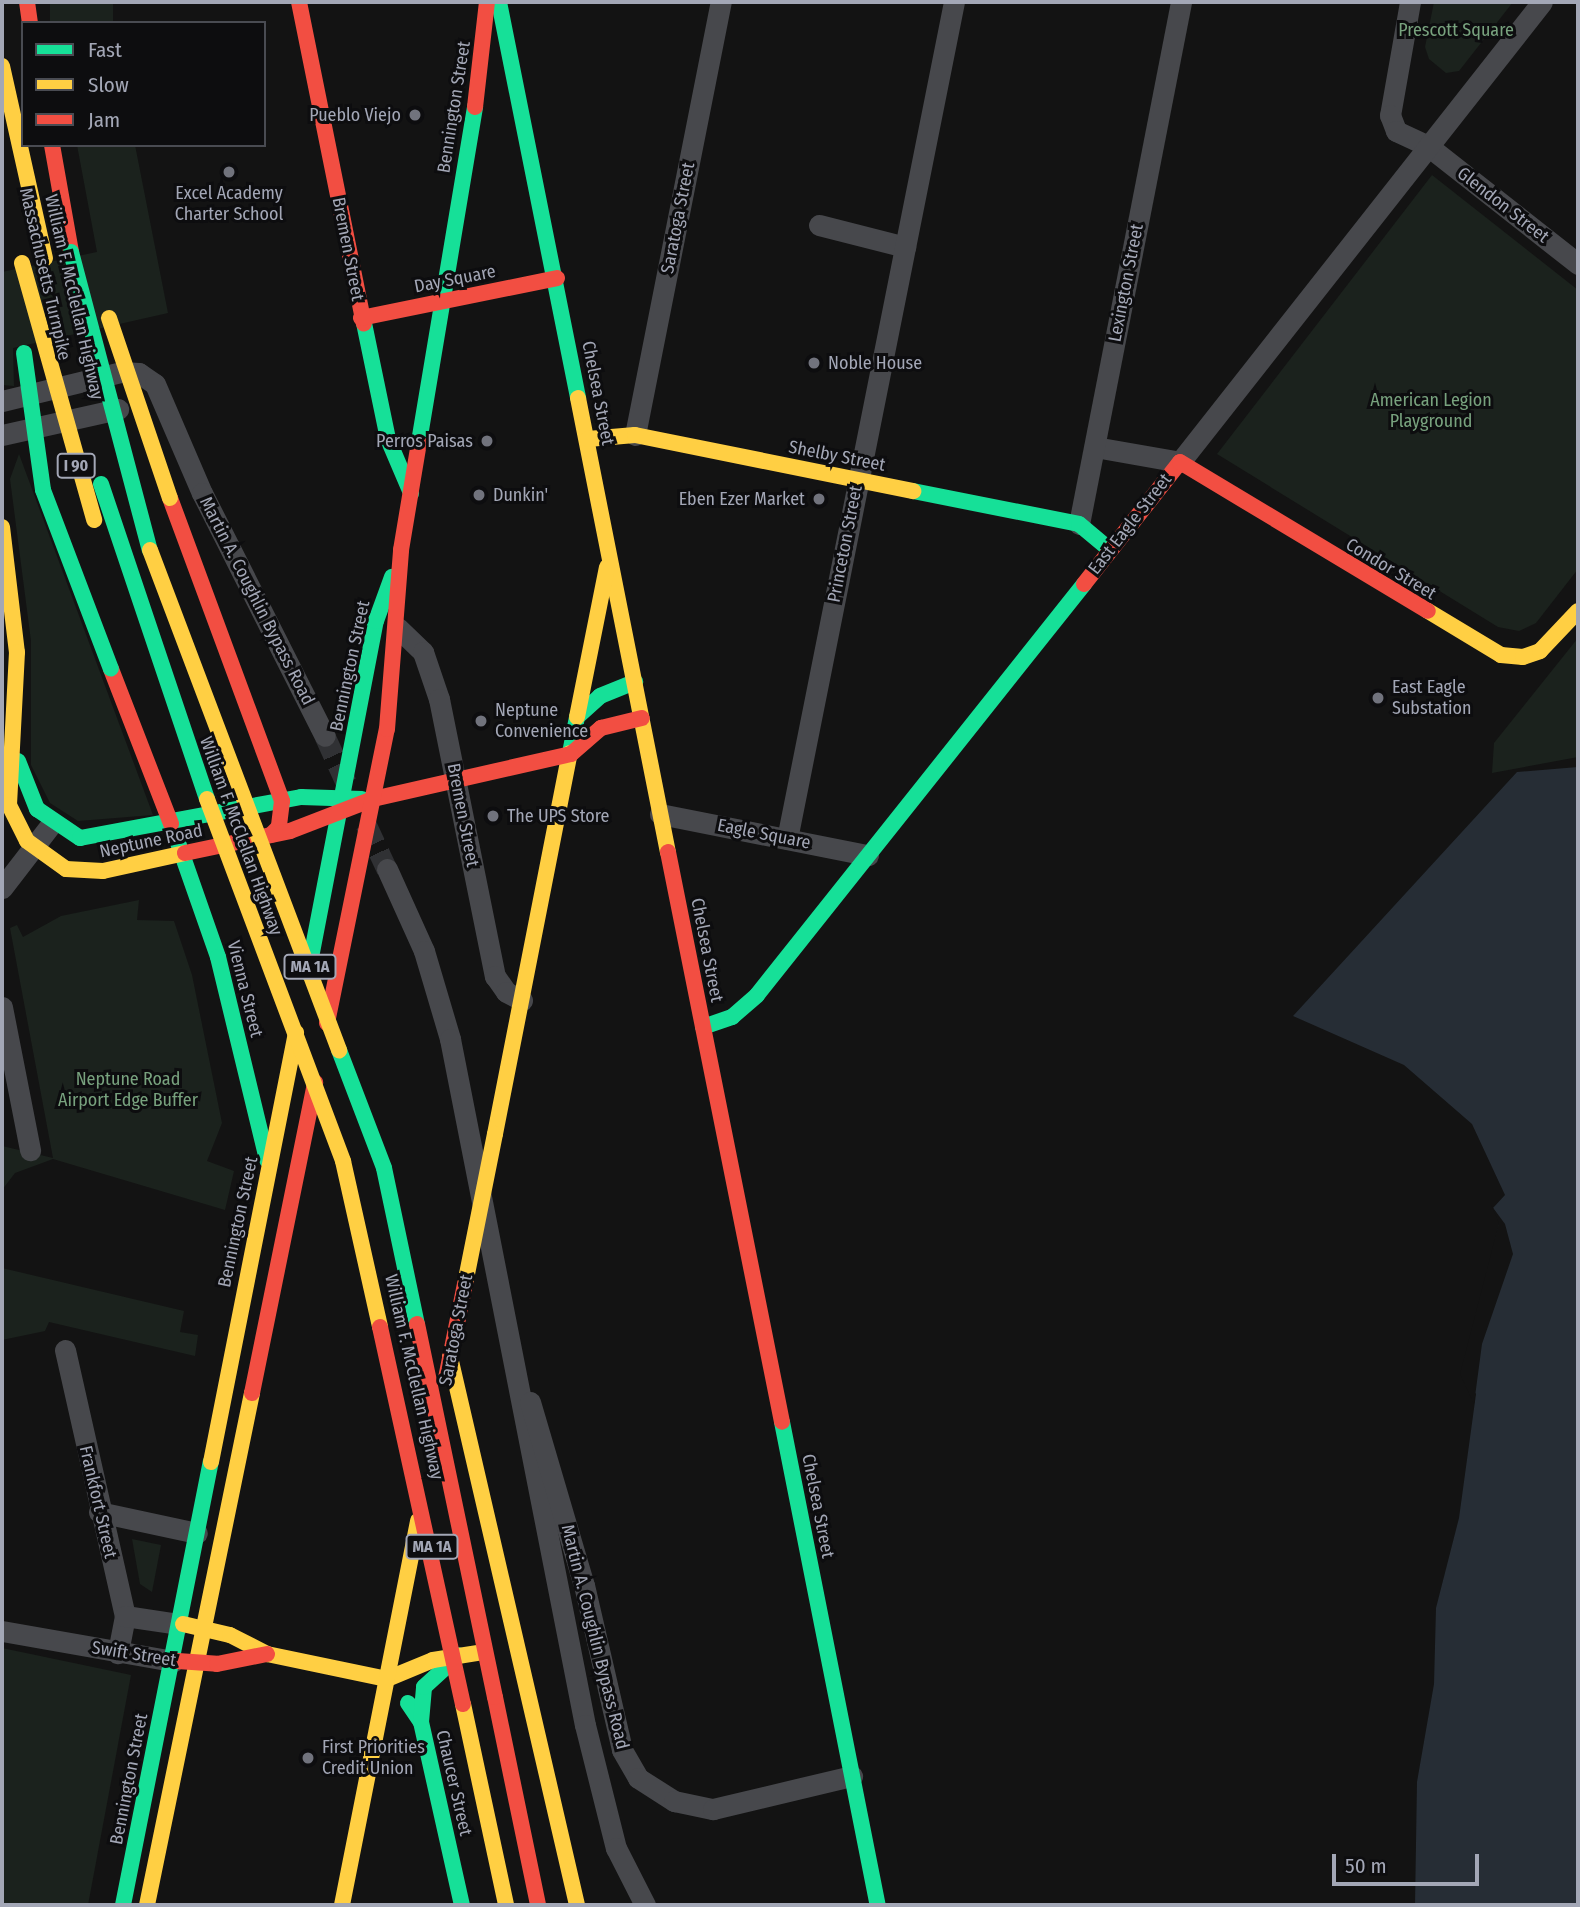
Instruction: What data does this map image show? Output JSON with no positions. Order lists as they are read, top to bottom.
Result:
{
  "streets": {
    "main road": [
      "Bennington Street",
      "Saratoga Street",
      "Bremen Street",
      "Massachusetts Turnpike",
      "Day Square",
      "William F. McClellan Highway",
      "Chelsea Street",
      "Shelby Street",
      "I 90",
      "East Eagle Street",
      "Condor Street",
      "Neptune Road",
      "MA 1A",
      "Vienna Street",
      "Swift Street",
      "Chaucer Street"
    ],
    "street": [
      "Glendon Street",
      "Lexington Street",
      "Princeton Street",
      "Martin A. Coughlin Bypass Road",
      "Eagle Square",
      "Frankfort Street"
    ]
  },
  "crossings": [
    ["Bennington Street", "Bremen Street"],
    ["Bennington Street", "Day Square"],
    ["Bennington Street", "Neptune Road"],
    ["Bennington Street", "Vienna Street"],
    ["Bennington Street", "Swift Street"],
    ["Glendon Street", "East Eagle Street"],
    ["Saratoga Street", "Bremen Street"],
    ["Saratoga Street", "Chelsea Street"],
    ["Saratoga Street", "Shelby Street"],
    ["Saratoga Street", "Neptune Road"],
    ["Saratoga Street", "Swift Street"],
    ["Saratoga Street", "Chaucer Street"],
    ["Bremen Street", "Day Square"],
    ["Bremen Street", "Neptune Road"],
    ["Massachusetts Turnpike", "William F. McClellan Highway"],
    ["Massachusetts Turnpike", "Vienna Street"],
    ["Day Square", "Chelsea Street"],
    ["Lexington Street", "Shelby Street"],
    ["Chelsea Street", "Shelby Street"],
    ["Chelsea Street", "East Eagle Street"],
    ["Chelsea Street", "Martin A. Coughlin Bypass Road"],
    ["Chelsea Street", "Eagle Square"],
    ["Shelby Street", "Princeton Street"],
    ["East Eagle Street", "Condor Street"],
    ["East Eagle Street", "Eagle Square"],
    ["Princeton Street", "Eagle Square"],
    ["Neptune Road", "Vienna Street"],
    ["Frankfort Street", "Swift Street"],
    ["Swift Street", "Chaucer Street"]
  ],
  "parks": ["Prescott Square", "American Legion Playground", "Neptune Road Airport Edge Buffer"],
  "places": [
    "Pueblo Viejo",
    "Excel Academy Charter School",
    "Noble House",
    "Perros Paisas",
    "Dunkin'",
    "Eben Ezer Market",
    "East Eagle Substation",
    "Neptune Convenience",
    "The UPS Store",
    "First Priorities Credit Union"
  ],
  "legend": ["Fast", "Slow", "Jam"],
  "scale_bar": "50 m"
}
